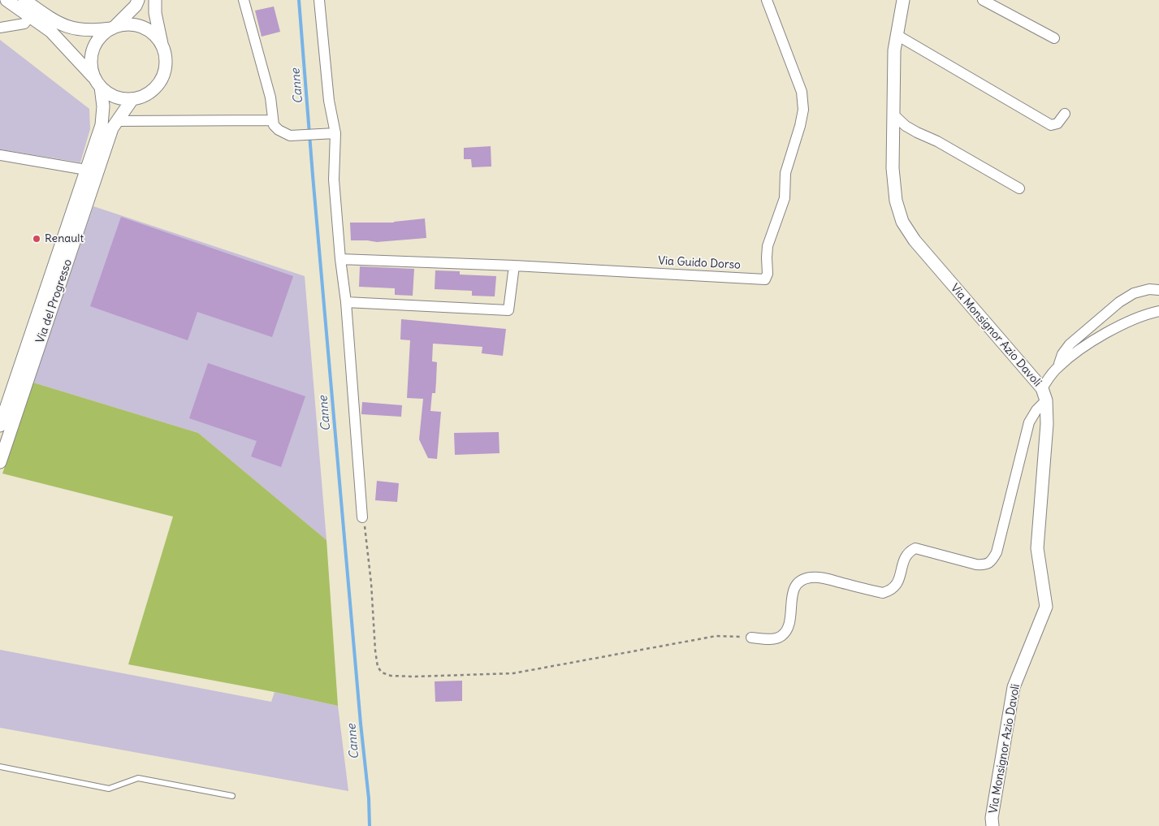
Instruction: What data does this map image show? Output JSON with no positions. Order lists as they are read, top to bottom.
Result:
{
  "streets": {
    "street": ["Via Guido Dorso", "Via del Progresso", "Via Monsignor Azio Davoli"]
  },
  "water": ["Canne"],
  "places": ["Renault"]
}
